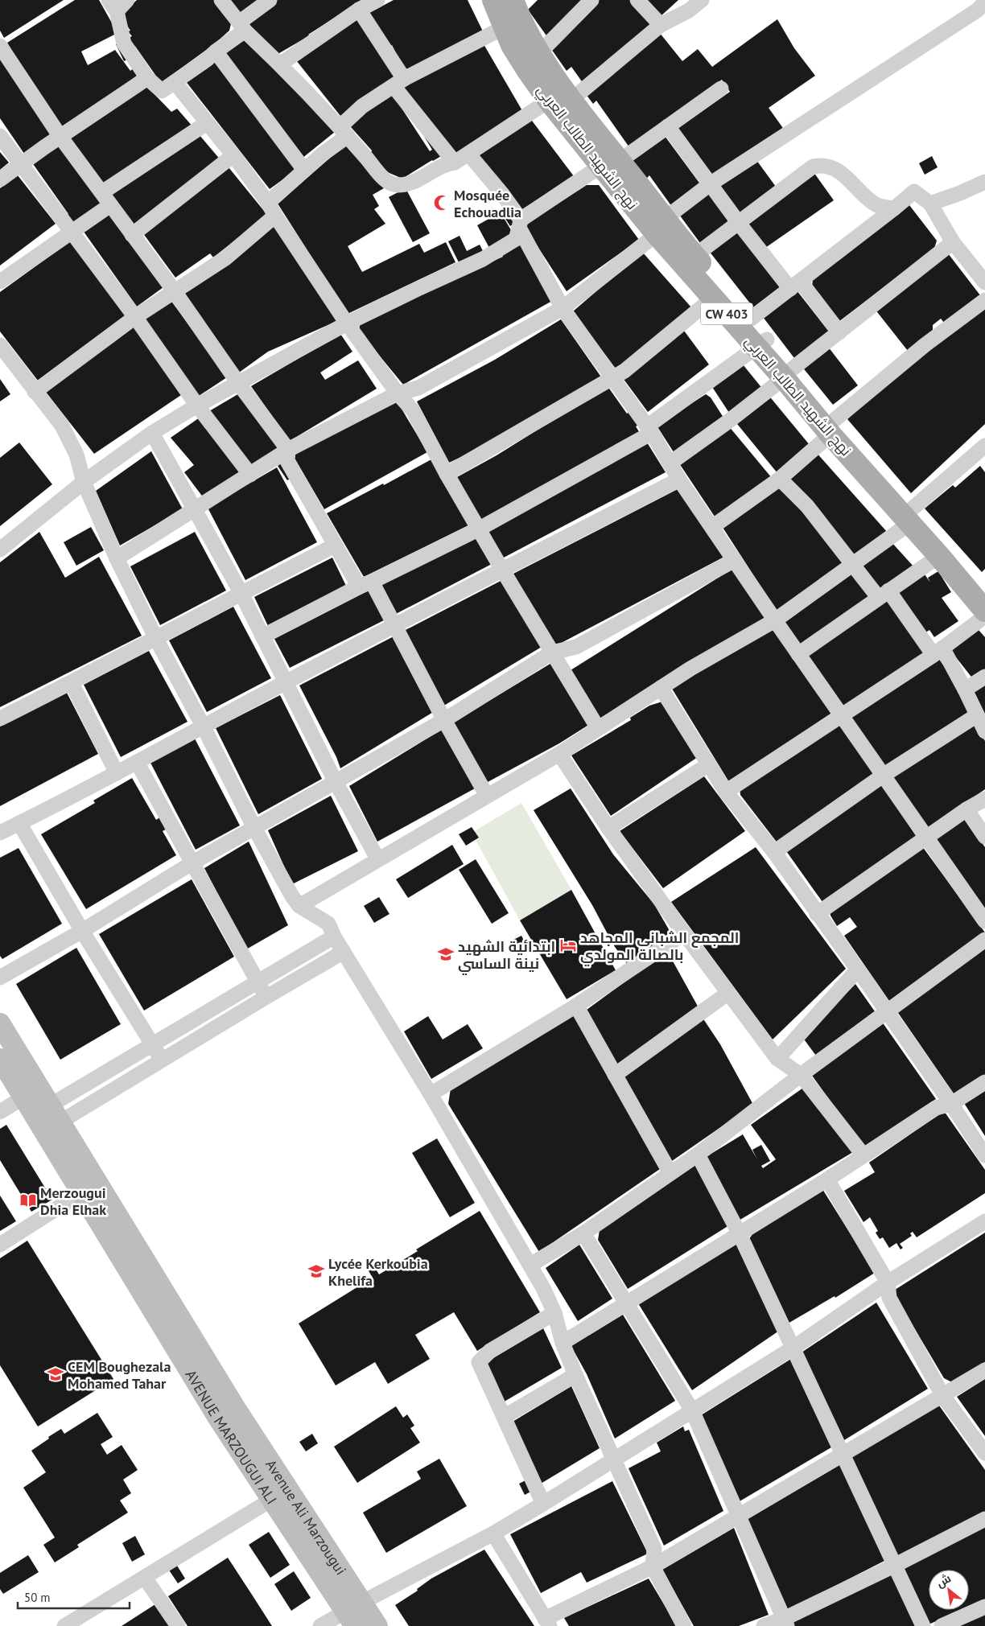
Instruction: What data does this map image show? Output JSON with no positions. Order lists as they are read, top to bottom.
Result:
{
  "streets": {
    "main road": [
      "نهج الشهيد الطالب العربي",
      "CW 403",
      "AVENUE MARZOUGUI ALI",
      "Avenue Ali Marzougui"
    ]
  },
  "crossings": [
    ["AVENUE MARZOUGUI ALI", "Avenue Ali Marzougui"]
  ],
  "places": {
    "mosque": ["Mosquée Echouadlia"],
    "hotel": ["المجمع الشباني المجاهد بالصالة المولدي"],
    "school or university": ["ابتدائية الشهيد نينة الساسي", "Lycée Kerkoubia Khelifa", "CEM Boughezala Mohamed Tahar"],
    "library": ["Merzougui Dhia Elhak"]
  },
  "scale_bar": "50 m",
  "north": "top left"
}
